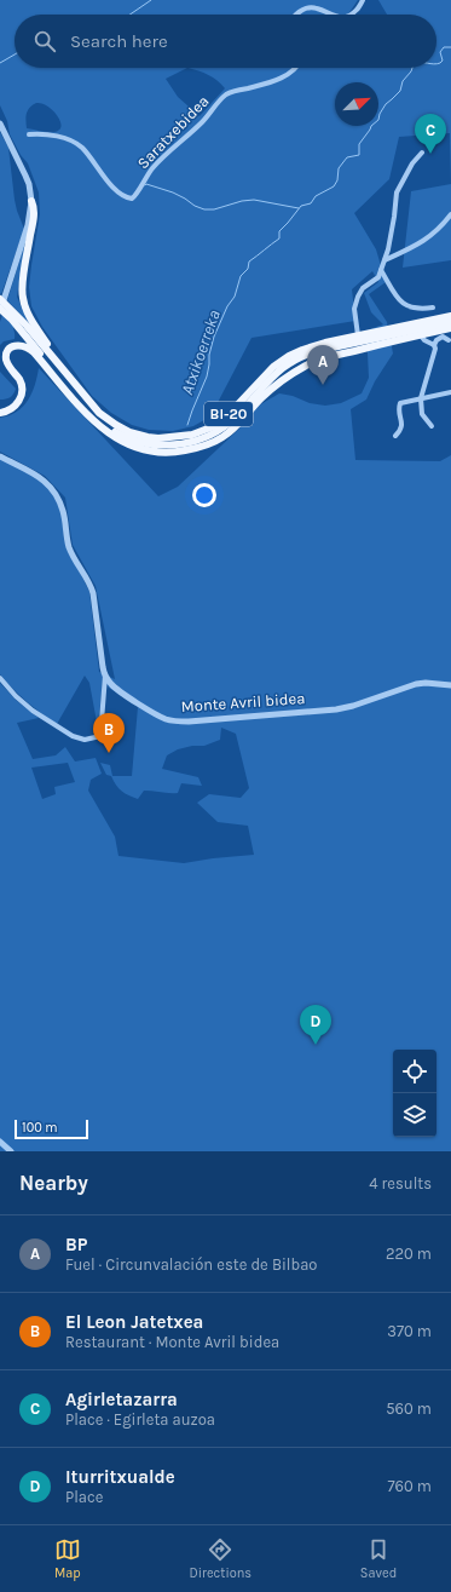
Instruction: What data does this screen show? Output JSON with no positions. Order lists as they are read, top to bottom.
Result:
{
  "streets": {
    "main road": ["BI-20"],
    "street": ["Saratxebidea", "Monte Avril bidea"]
  },
  "water": ["Atxikoerreka"],
  "scale_bar": "100 m",
  "north": "top right",
  "page": {
    "search": "Search here",
    "pins": [
      "C",
      "A",
      "B",
      "D"
    ],
    "scale": "100 m",
    "heading": ["Nearby", "4 results"],
    "list": [
      {
        "mark": "A",
        "name": "BP",
        "note": "Fuel · Circunvalación este de Bilbao",
        "value": "220 m"
      },
      {
        "mark": "B",
        "name": "El Leon Jatetxea",
        "note": "Restaurant · Monte Avril bidea",
        "value": "370 m"
      },
      {
        "mark": "C",
        "name": "Agirletazarra",
        "note": "Place · Egirleta auzoa",
        "value": "560 m"
      },
      {
        "mark": "D",
        "name": "Iturritxualde",
        "note": "Place",
        "value": "760 m"
      }
    ],
    "nav": ["Map", "Directions", "Saved"]
  }
}
